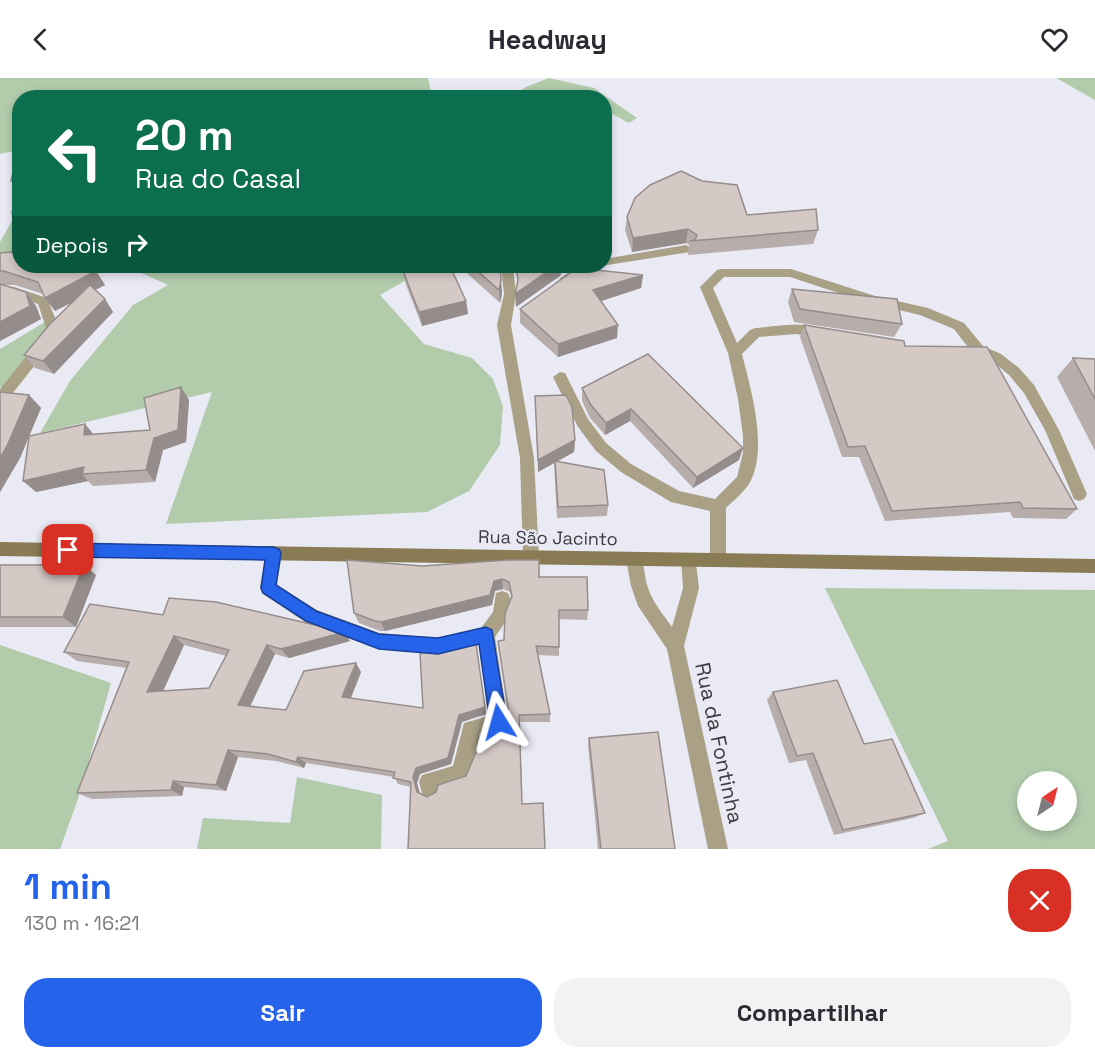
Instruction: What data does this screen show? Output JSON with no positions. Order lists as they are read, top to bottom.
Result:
{
  "streets": {
    "main road": ["Rua São Jacinto"],
    "street": ["Rua da Fontinha"]
  },
  "crossings": [
    ["Rua São Jacinto", "Rua da Fontinha"]
  ],
  "north": "top right",
  "page": {
    "header": "Headway",
    "turn": ["20 m", "Rua do Casal"],
    "then": "Depois",
    "heading": ["1 min", "130 m · 16:21"],
    "buttons": ["Sair", "Compartilhar"]
  }
}
